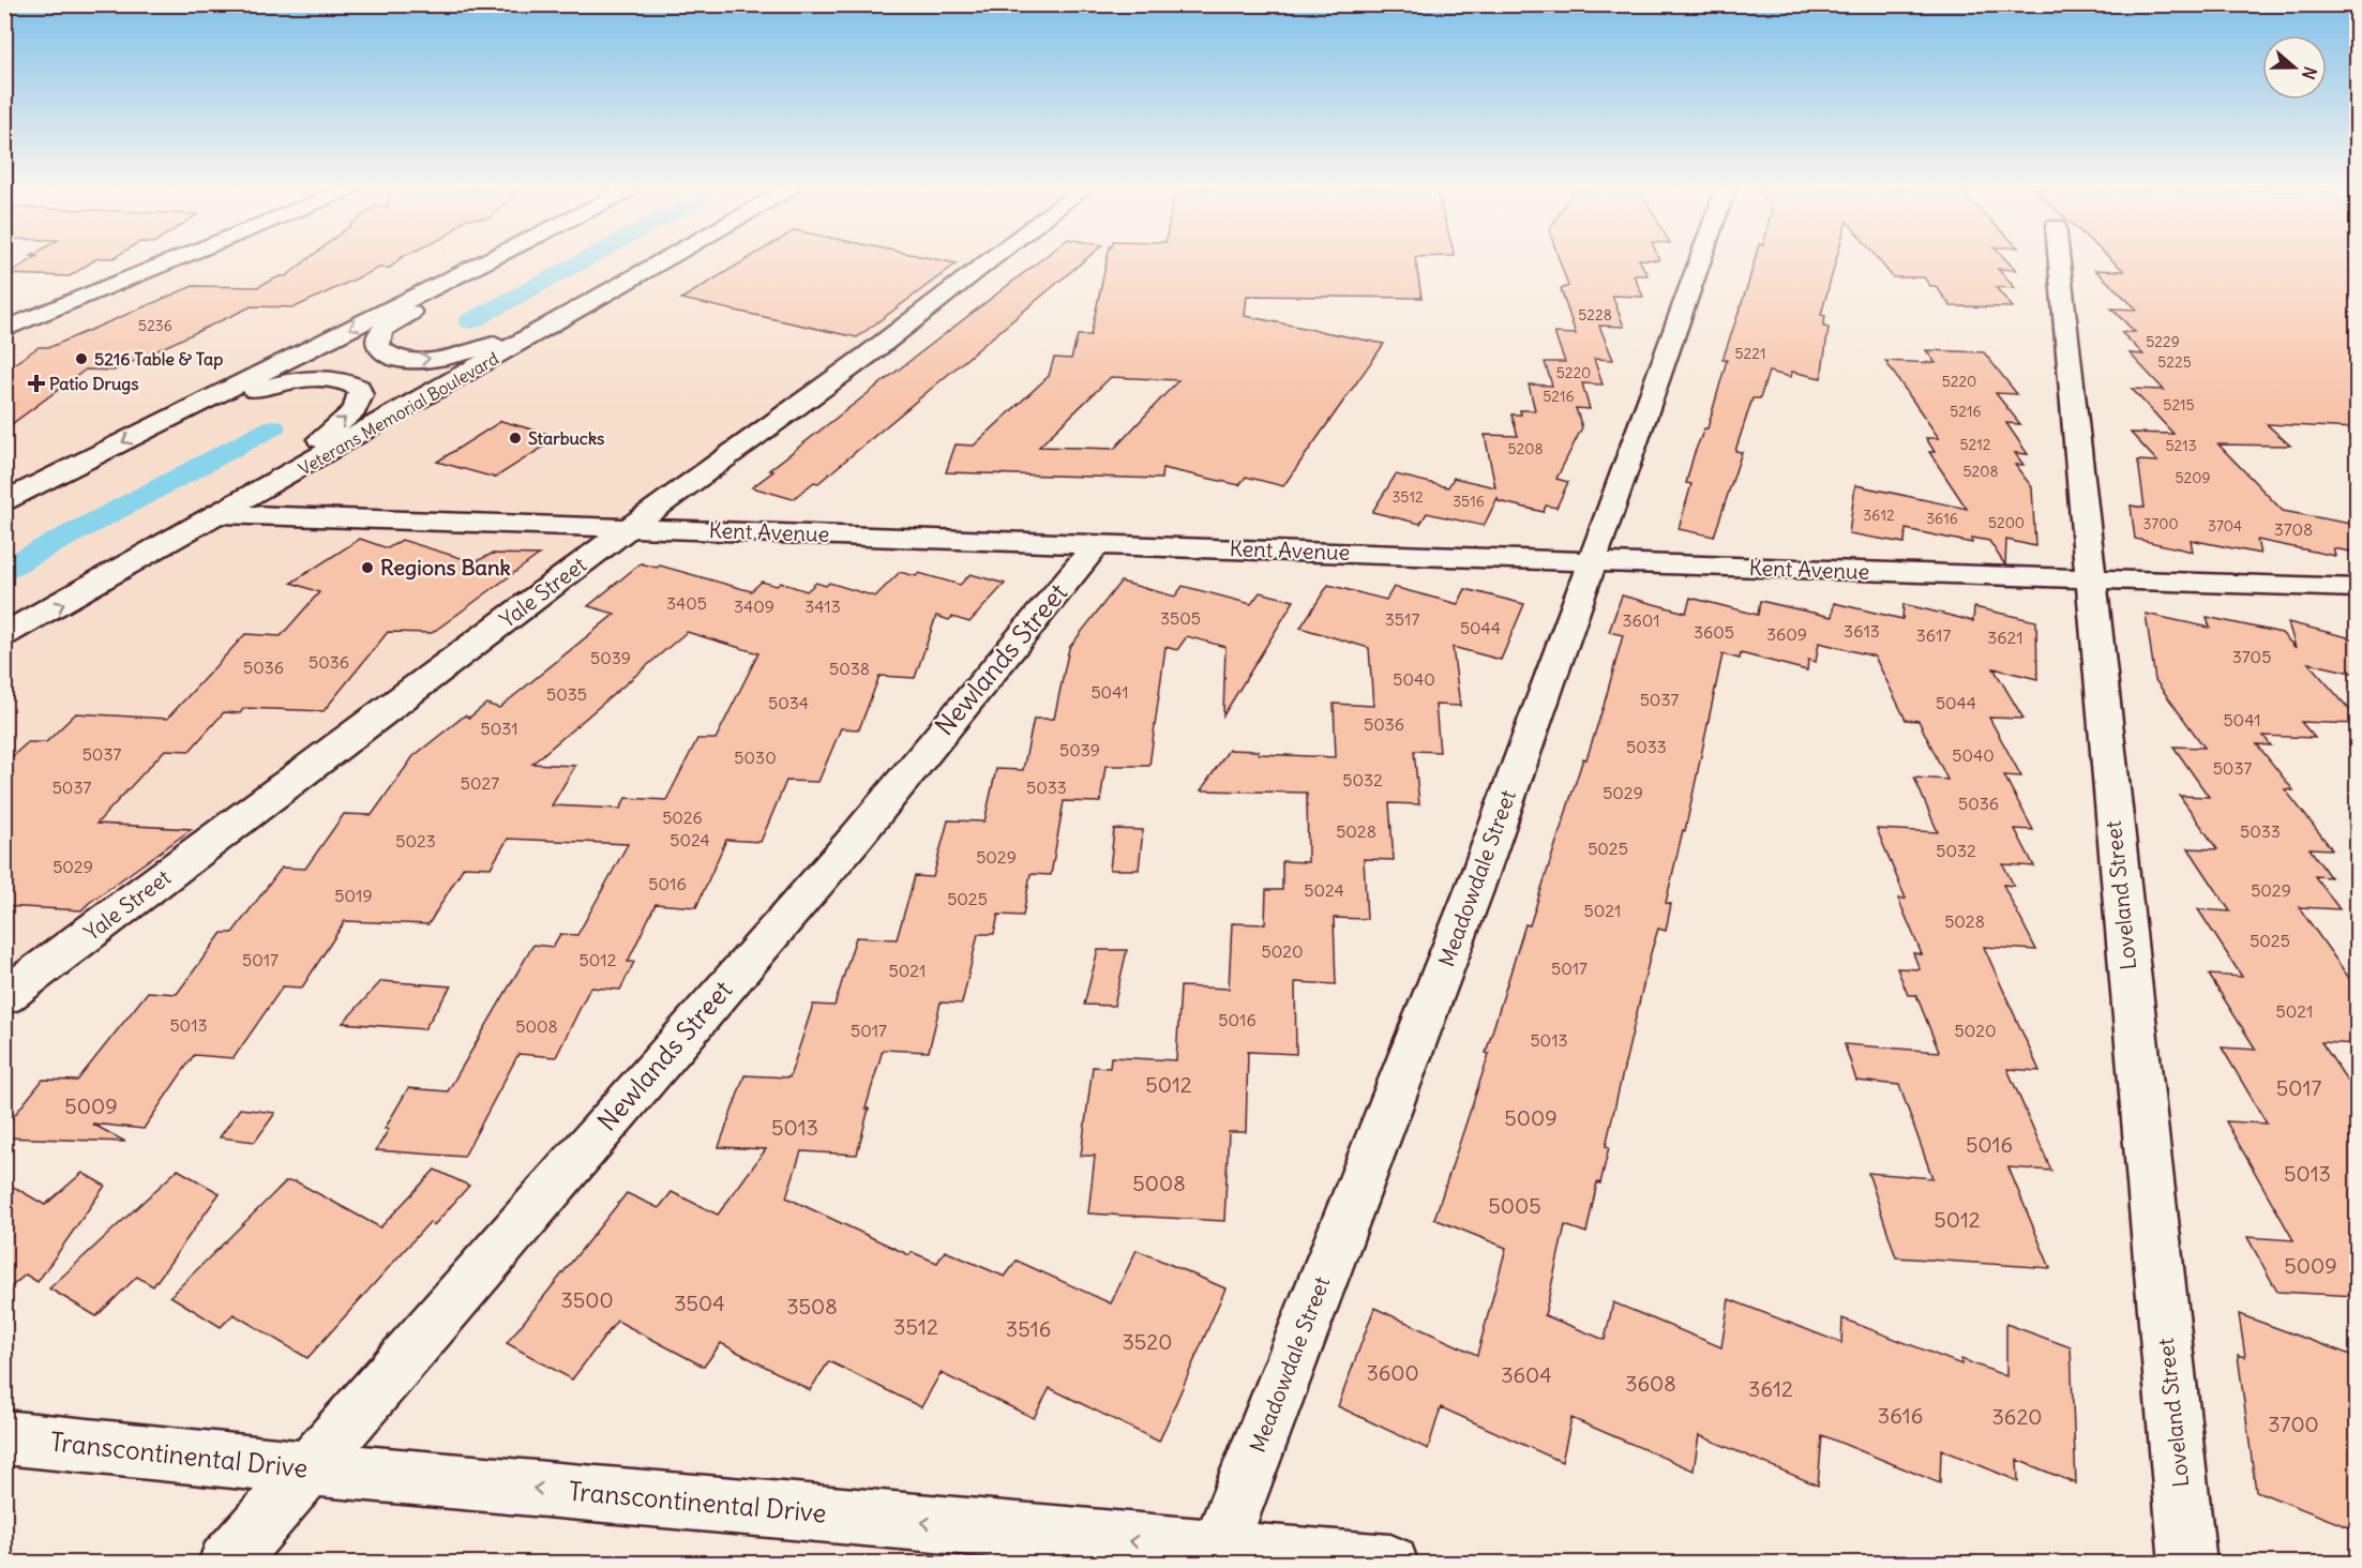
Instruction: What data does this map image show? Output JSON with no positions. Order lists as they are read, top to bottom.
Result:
{
  "streets": {
    "street": [
      "Veterans Memorial Boulevard",
      "Kent Avenue",
      "Yale Street",
      "Newlands Street",
      "Meadowdale Street",
      "Loveland Street",
      "Transcontinental Drive"
    ]
  },
  "crossings": [
    ["Veterans Memorial Boulevard", "Kent Avenue"],
    ["Kent Avenue", "Yale Street"],
    ["Kent Avenue", "Newlands Street"],
    ["Kent Avenue", "Meadowdale Street"],
    ["Kent Avenue", "Loveland Street"],
    ["Newlands Street", "Transcontinental Drive"],
    ["Meadowdale Street", "Transcontinental Drive"]
  ],
  "one_way": ["Transcontinental Drive"],
  "places": {
    "other": ["5216 Table & Tap", "Starbucks", "Regions Bank"],
    "health": ["Patio Drugs"]
  },
  "house_numbers": [
    "5228",
    "5236",
    "5229",
    "5221",
    "5225",
    "5220",
    "5220",
    "5216",
    "5215",
    "5216",
    "5212",
    "5213",
    "5208",
    "5208",
    "5209",
    "3512",
    "3516",
    "3612",
    "3616",
    "5200",
    "3700",
    "3704",
    "3708",
    "3405",
    "3409",
    "3413",
    "3505",
    "3517",
    "3601",
    "5044",
    "3613",
    "3605",
    "3609",
    "3617",
    "3621",
    "3705",
    "5039",
    "5036",
    "5036",
    "5038",
    "5040",
    "5041",
    "5035",
    "5037",
    "5034",
    "5044",
    "5041",
    "5036",
    "5031",
    "5033",
    "5039",
    "5037",
    "5040",
    "5030",
    "5037",
    "5032",
    "5027",
    "5037",
    "5033",
    "5029",
    "5036",
    "5026",
    "5028",
    "5033",
    "5024",
    "5023",
    "5025",
    "5032",
    "5029",
    "5029",
    "5016",
    "5024",
    "5029",
    "5019",
    "5025",
    "5021",
    "5028",
    "5025",
    "5020",
    "5017",
    "5012",
    "5017",
    "5021",
    "5021",
    "5016",
    "5013",
    "5008",
    "5017",
    "5020",
    "5013",
    "5012",
    "5017",
    "5009",
    "5009",
    "5013",
    "5016",
    "5013",
    "5008",
    "5005",
    "5012",
    "5009",
    "3500",
    "3504",
    "3508",
    "3512",
    "3516",
    "3520",
    "3600",
    "3604",
    "3608",
    "3612",
    "3616",
    "3620",
    "3700"
  ],
  "north": "right"
}
